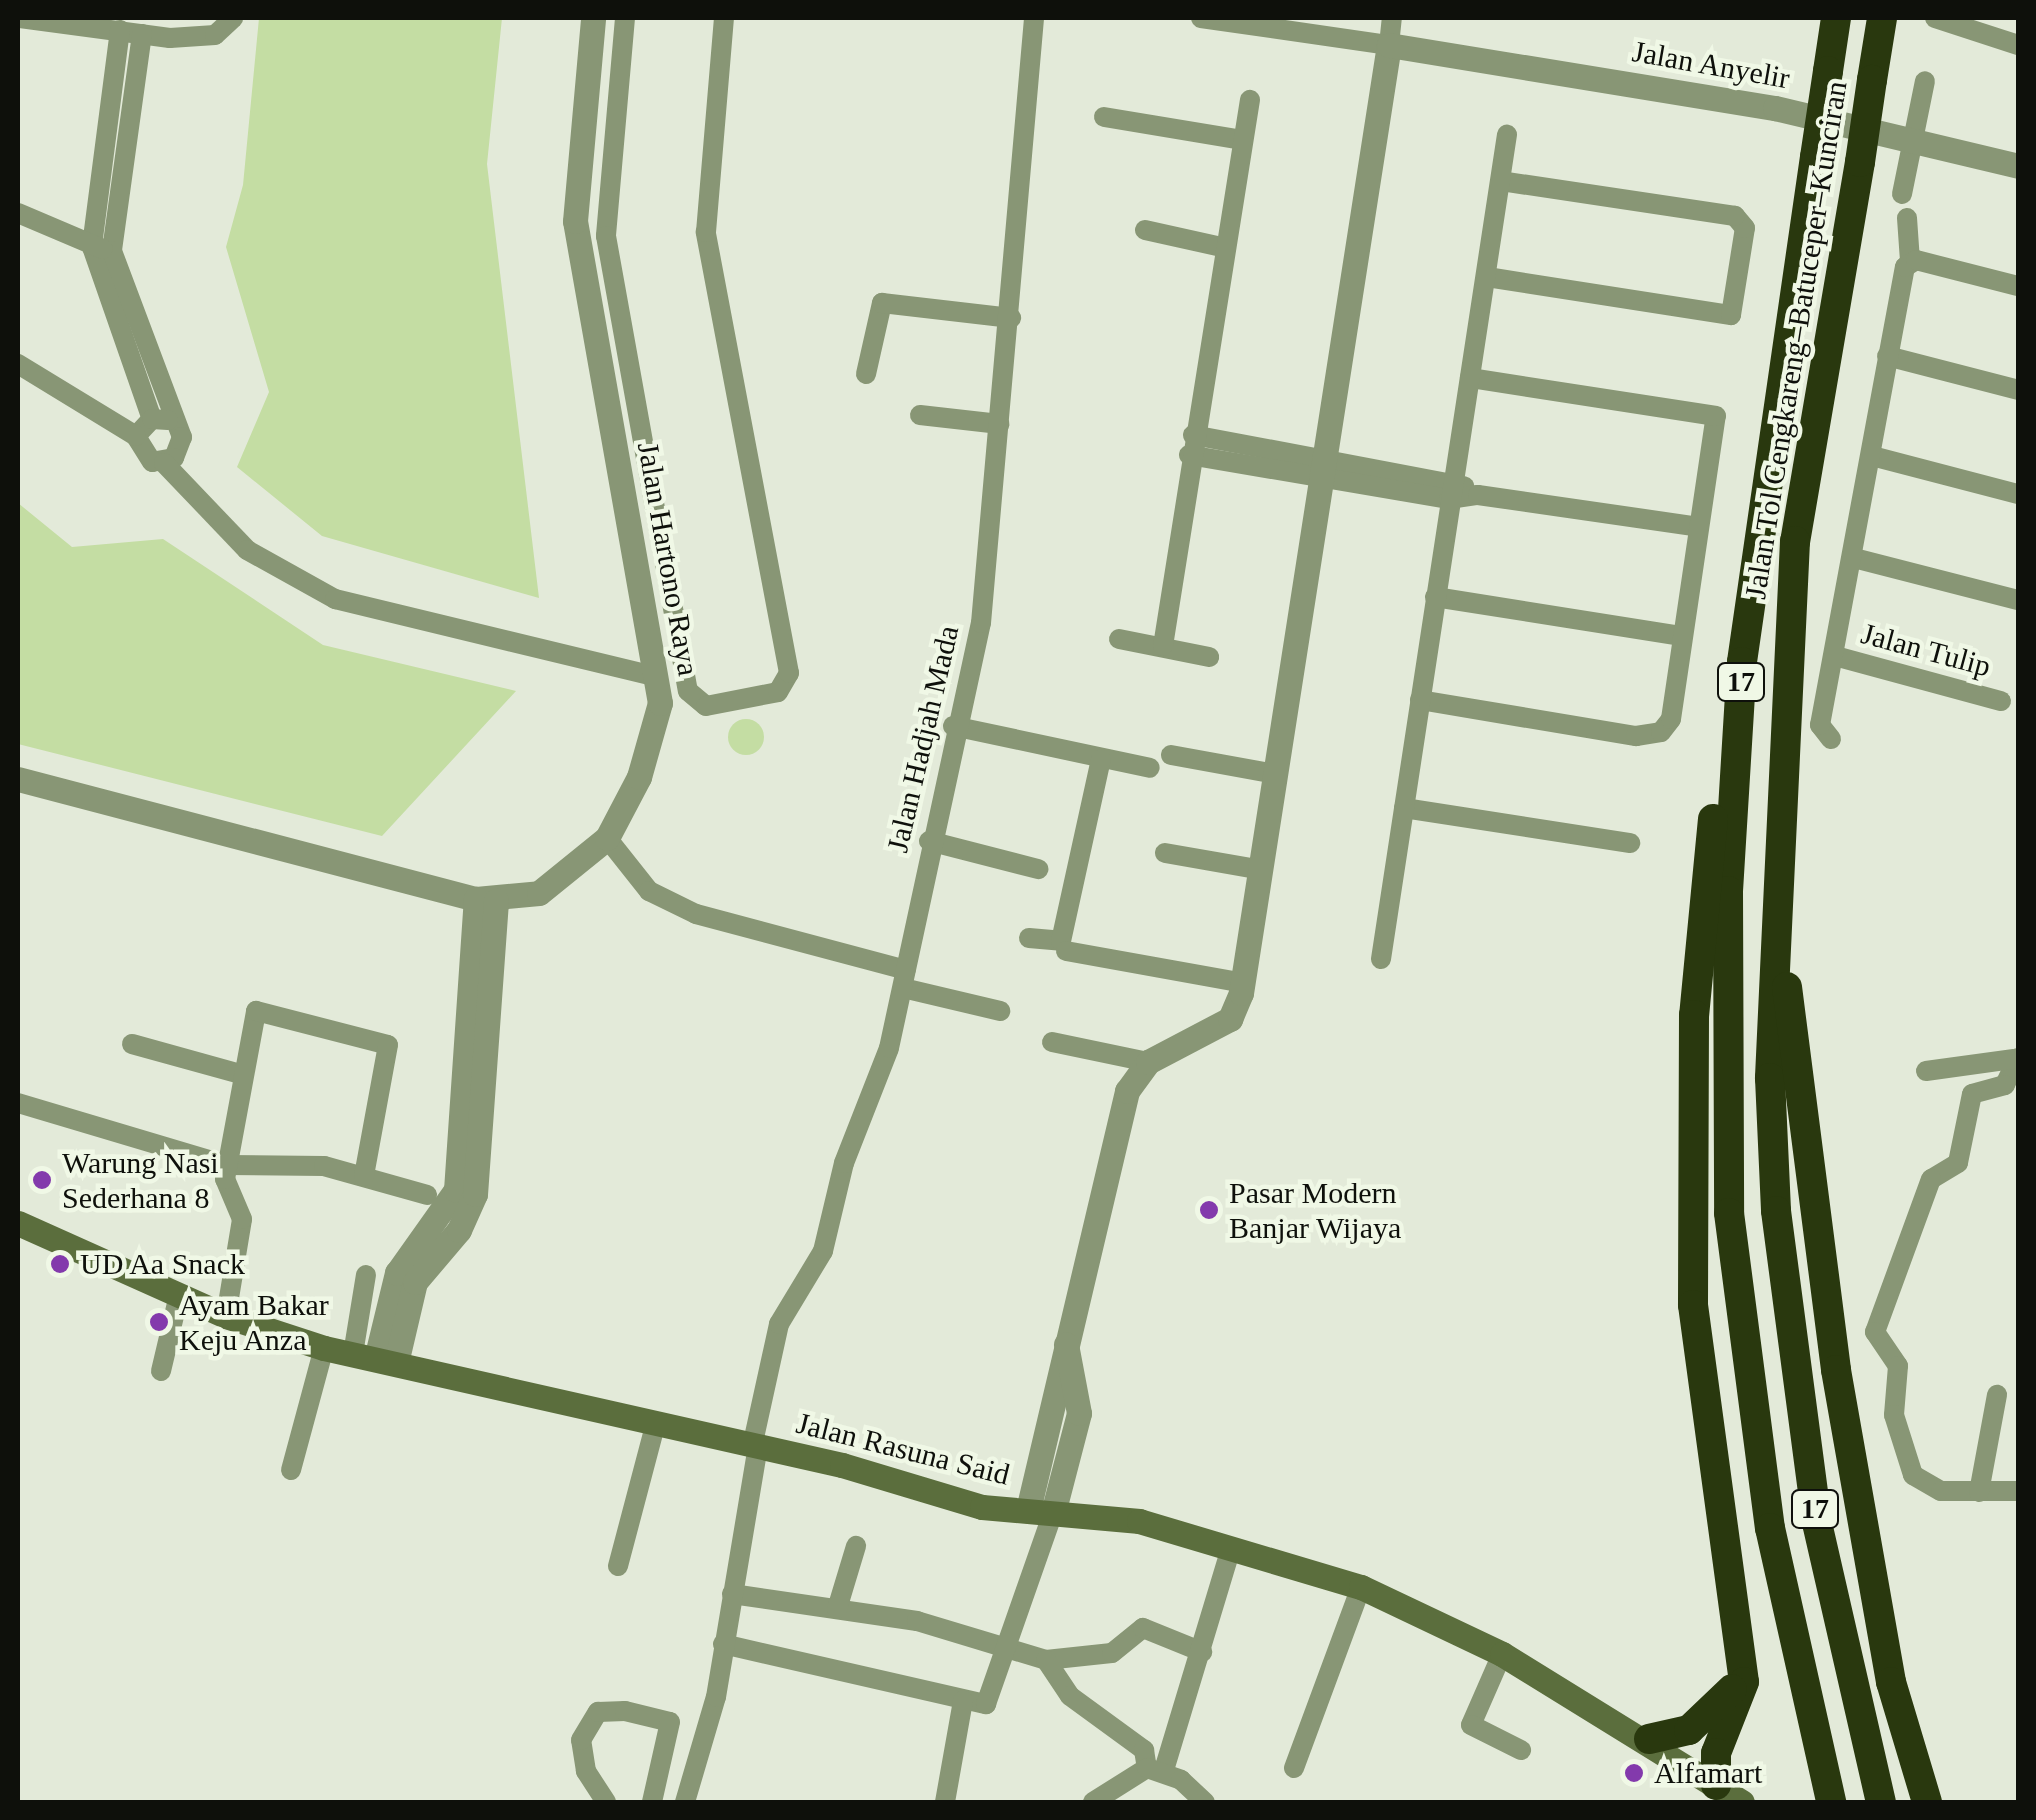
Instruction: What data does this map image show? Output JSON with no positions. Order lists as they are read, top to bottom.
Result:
{
  "streets": {
    "highway": ["Jalan Tol Cengkareng–Batuceper–Kunciran", "17"],
    "main road": ["Jalan Rasuna Said"],
    "street": [
      "Jalan Anyelir",
      "Jalan Hartono Raya",
      "Jalan Tulip",
      "Jalan Hadjah Mada"
    ]
  },
  "crossings": [
    ["Jalan Hadjah Mada", "Jalan Rasuna Said"]
  ],
  "places": [
    "Warung Nasi Sederhana 8",
    "Pasar Modern Banjar Wijaya",
    "UD Aa Snack",
    "Ayam Bakar Keju Anza",
    "Alfamart"
  ]
}
